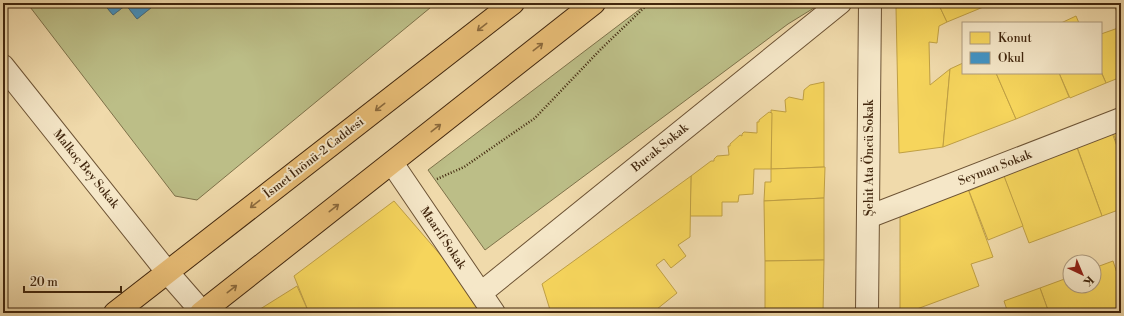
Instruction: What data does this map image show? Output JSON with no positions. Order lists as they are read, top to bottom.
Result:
{
  "streets": {
    "main road": ["İsmet İnönü-2 Caddesi"],
    "street": [
      "Bucak Sokak",
      "Şehit Ata Öncü Sokak",
      "Seyman Sokak",
      "Malkoç Bey Sokak",
      "Maarif Sokak"
    ]
  },
  "crossings": [
    ["Bucak Sokak", "Maarif Sokak"],
    ["İsmet İnönü-2 Caddesi", "Malkoç Bey Sokak"],
    ["Şehit Ata Öncü Sokak", "Seyman Sokak"]
  ],
  "legend": ["Konut", "Okul"],
  "scale_bar": "20 m",
  "north": "bottom right"
}
